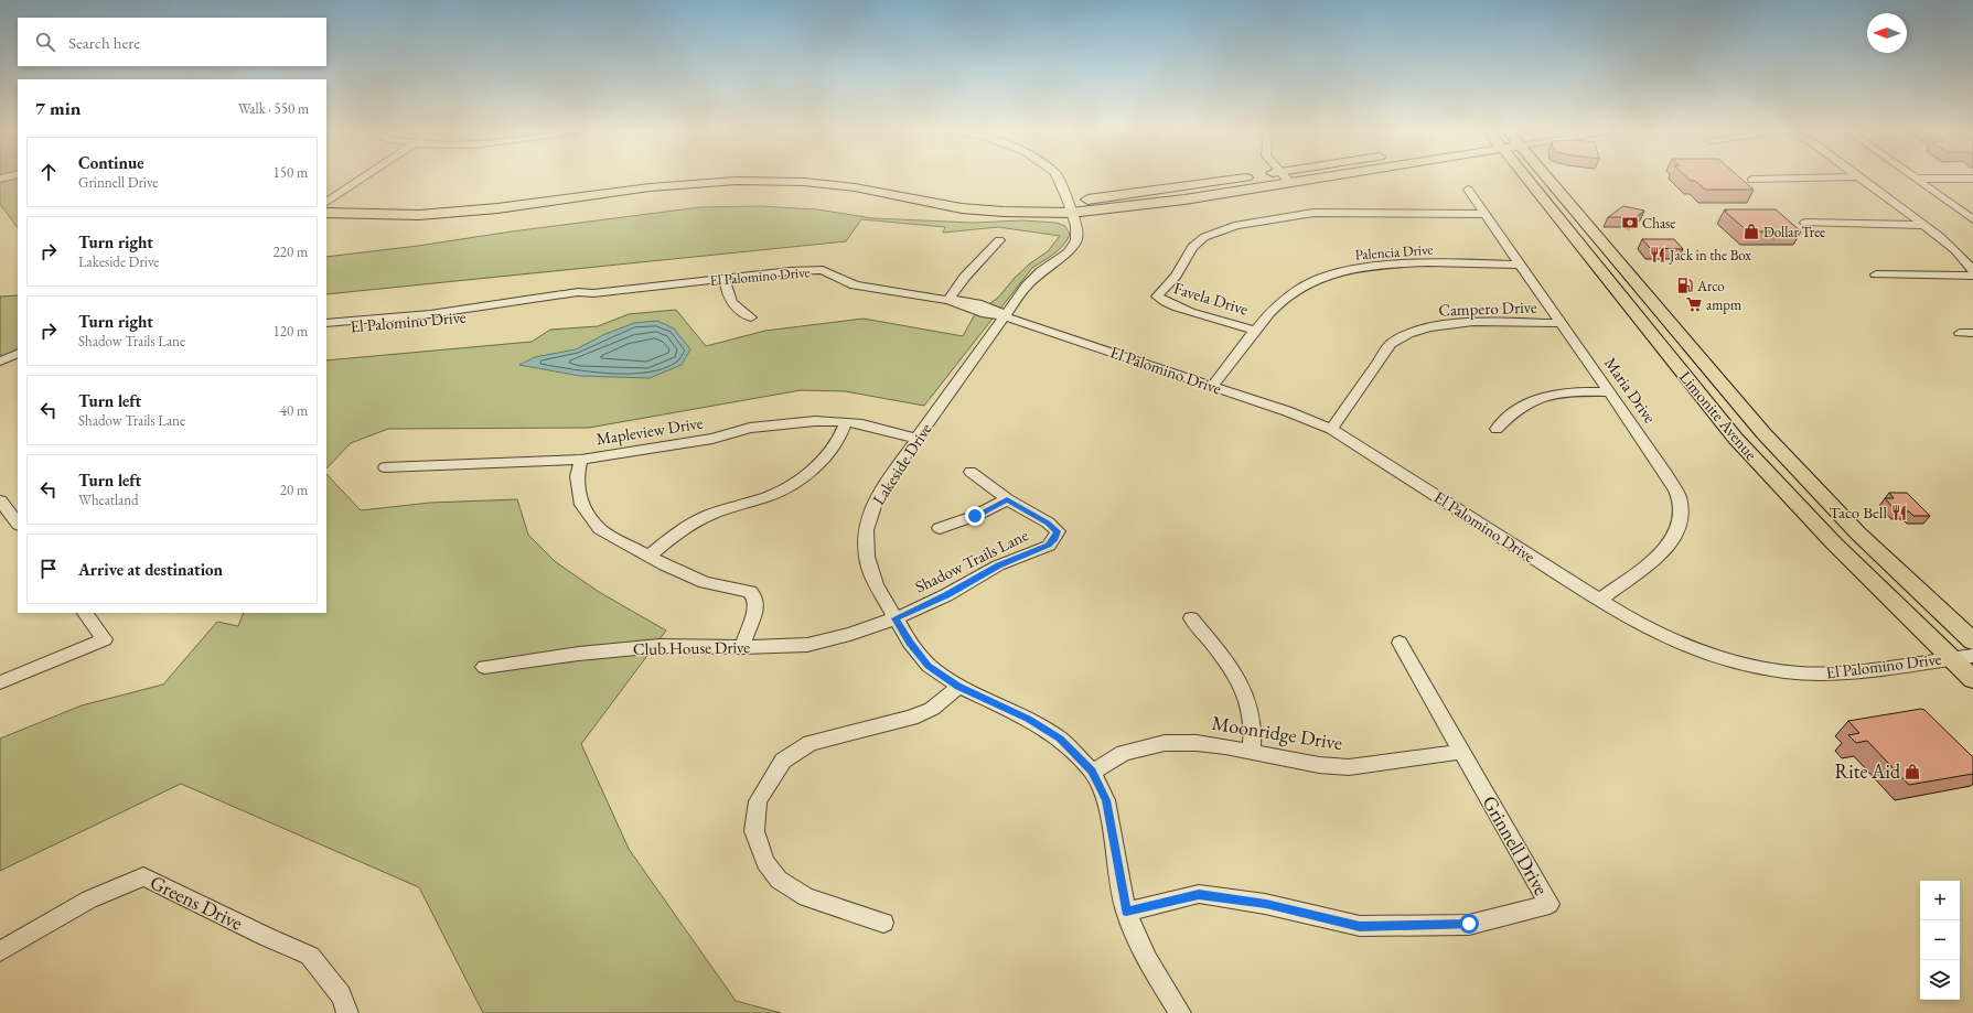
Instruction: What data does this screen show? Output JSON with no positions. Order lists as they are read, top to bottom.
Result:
{
  "streets": {
    "main road": ["Limonite Avenue"],
    "street": [
      "Palencia Drive",
      "El Palomino Drive",
      "Favela Drive",
      "Campero Drive",
      "Maria Drive",
      "Mapleview Drive",
      "Lakeside Drive",
      "Shadow Trails Lane",
      "Club House Drive",
      "Moonridge Drive",
      "Grinnell Drive",
      "Greens Drive"
    ]
  },
  "crossings": [
    ["Palencia Drive", "El Palomino Drive"],
    ["Palencia Drive", "Favela Drive"],
    ["Palencia Drive", "Maria Drive"],
    ["El Palomino Drive", "Campero Drive"],
    ["El Palomino Drive", "Maria Drive"],
    ["El Palomino Drive", "Limonite Avenue"],
    ["El Palomino Drive", "Lakeside Drive"],
    ["Favela Drive", "Maria Drive"],
    ["Campero Drive", "Maria Drive"],
    ["Mapleview Drive", "Lakeside Drive"],
    ["Lakeside Drive", "Shadow Trails Lane"],
    ["Lakeside Drive", "Club House Drive"],
    ["Lakeside Drive", "Moonridge Drive"],
    ["Lakeside Drive", "Grinnell Drive"],
    ["Shadow Trails Lane", "Club House Drive"],
    ["Moonridge Drive", "Grinnell Drive"]
  ],
  "places": {
    "bank": ["Chase"],
    "shop": ["Dollar Tree", "Rite Aid"],
    "restaurant": ["Jack in the Box", "Taco Bell"],
    "fuel station": ["Arco"],
    "supermarket": ["ampm"]
  },
  "north": "left",
  "page": {
    "search": "Search here",
    "heading": ["7 min", "Walk · 550 m"],
    "list": [
      ["Continue", "Grinnell Drive", "150 m"],
      ["Turn right", "Lakeside Drive", "220 m"],
      ["Turn right", "Shadow Trails Lane", "120 m"],
      ["Turn left", "Shadow Trails Lane", "40 m"],
      ["Turn left", "Wheatland", "20 m"],
      "Arrive at destination"
    ],
    "map_buttons": ["+", "−"]
  }
}
